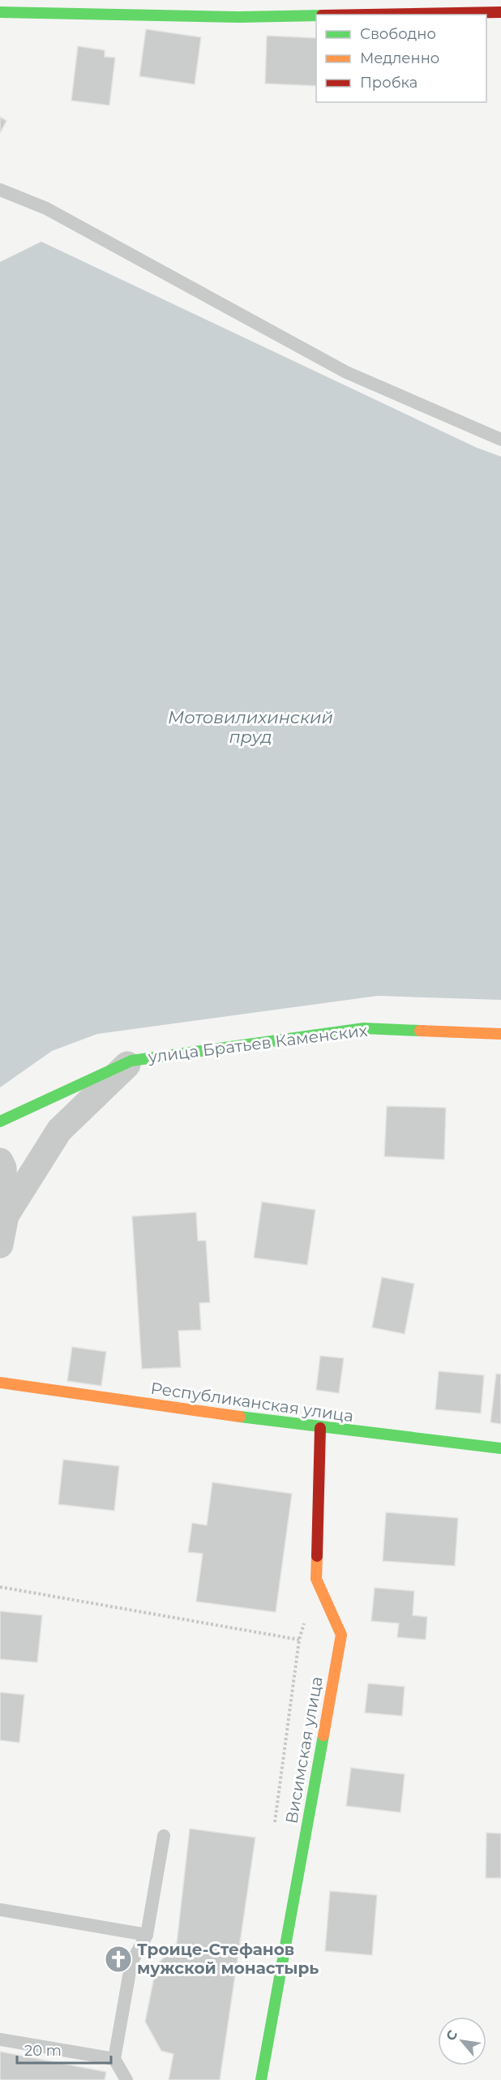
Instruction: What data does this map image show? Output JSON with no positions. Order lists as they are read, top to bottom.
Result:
{
  "streets": {
    "street": ["улица Братьев Каменских", "Республиканская улица", "Висимская улица"]
  },
  "crossings": [
    ["Республиканская улица", "Висимская улица"]
  ],
  "water": ["Мотовилихинский пруд"],
  "places": {
    "church": ["Троице-Стефанов мужской монастырь"]
  },
  "legend": ["Свободно", "Медленно", "Пробка"],
  "scale_bar": "20 m",
  "north": "top left"
}
